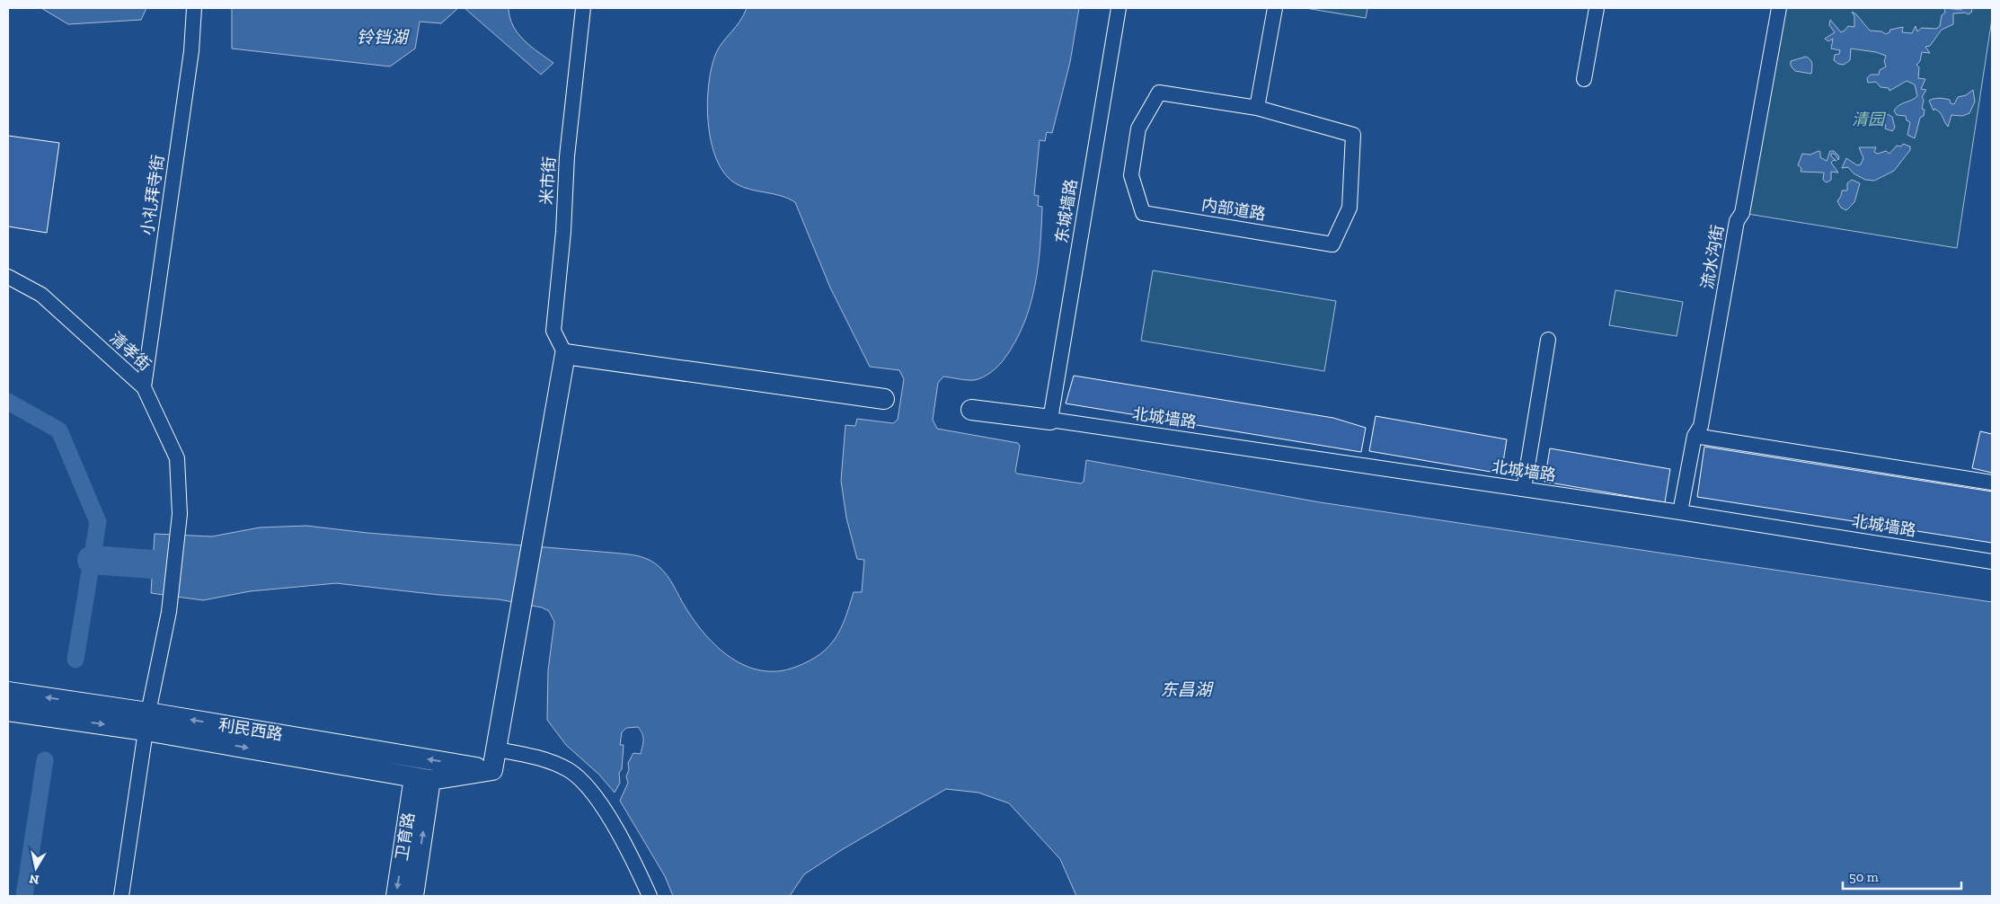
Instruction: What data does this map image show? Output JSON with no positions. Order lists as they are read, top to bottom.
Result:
{
  "streets": {
    "main road": ["利民西路", "卫育路"],
    "street": [
      "米市街",
      "小礼拜寺街",
      "内部道路",
      "东城墙路",
      "流水沟街",
      "清孝街",
      "北城墙路"
    ]
  },
  "crossings": [
    ["小礼拜寺街", "清孝街"],
    ["东城墙路", "北城墙路"],
    ["流水沟街", "北城墙路"],
    ["清孝街", "利民西路"],
    ["利民西路", "卫育路"]
  ],
  "water": ["铃铛湖", "东昌湖"],
  "parks": ["清园"],
  "scale_bar": "50 m",
  "north": "bottom"
}
